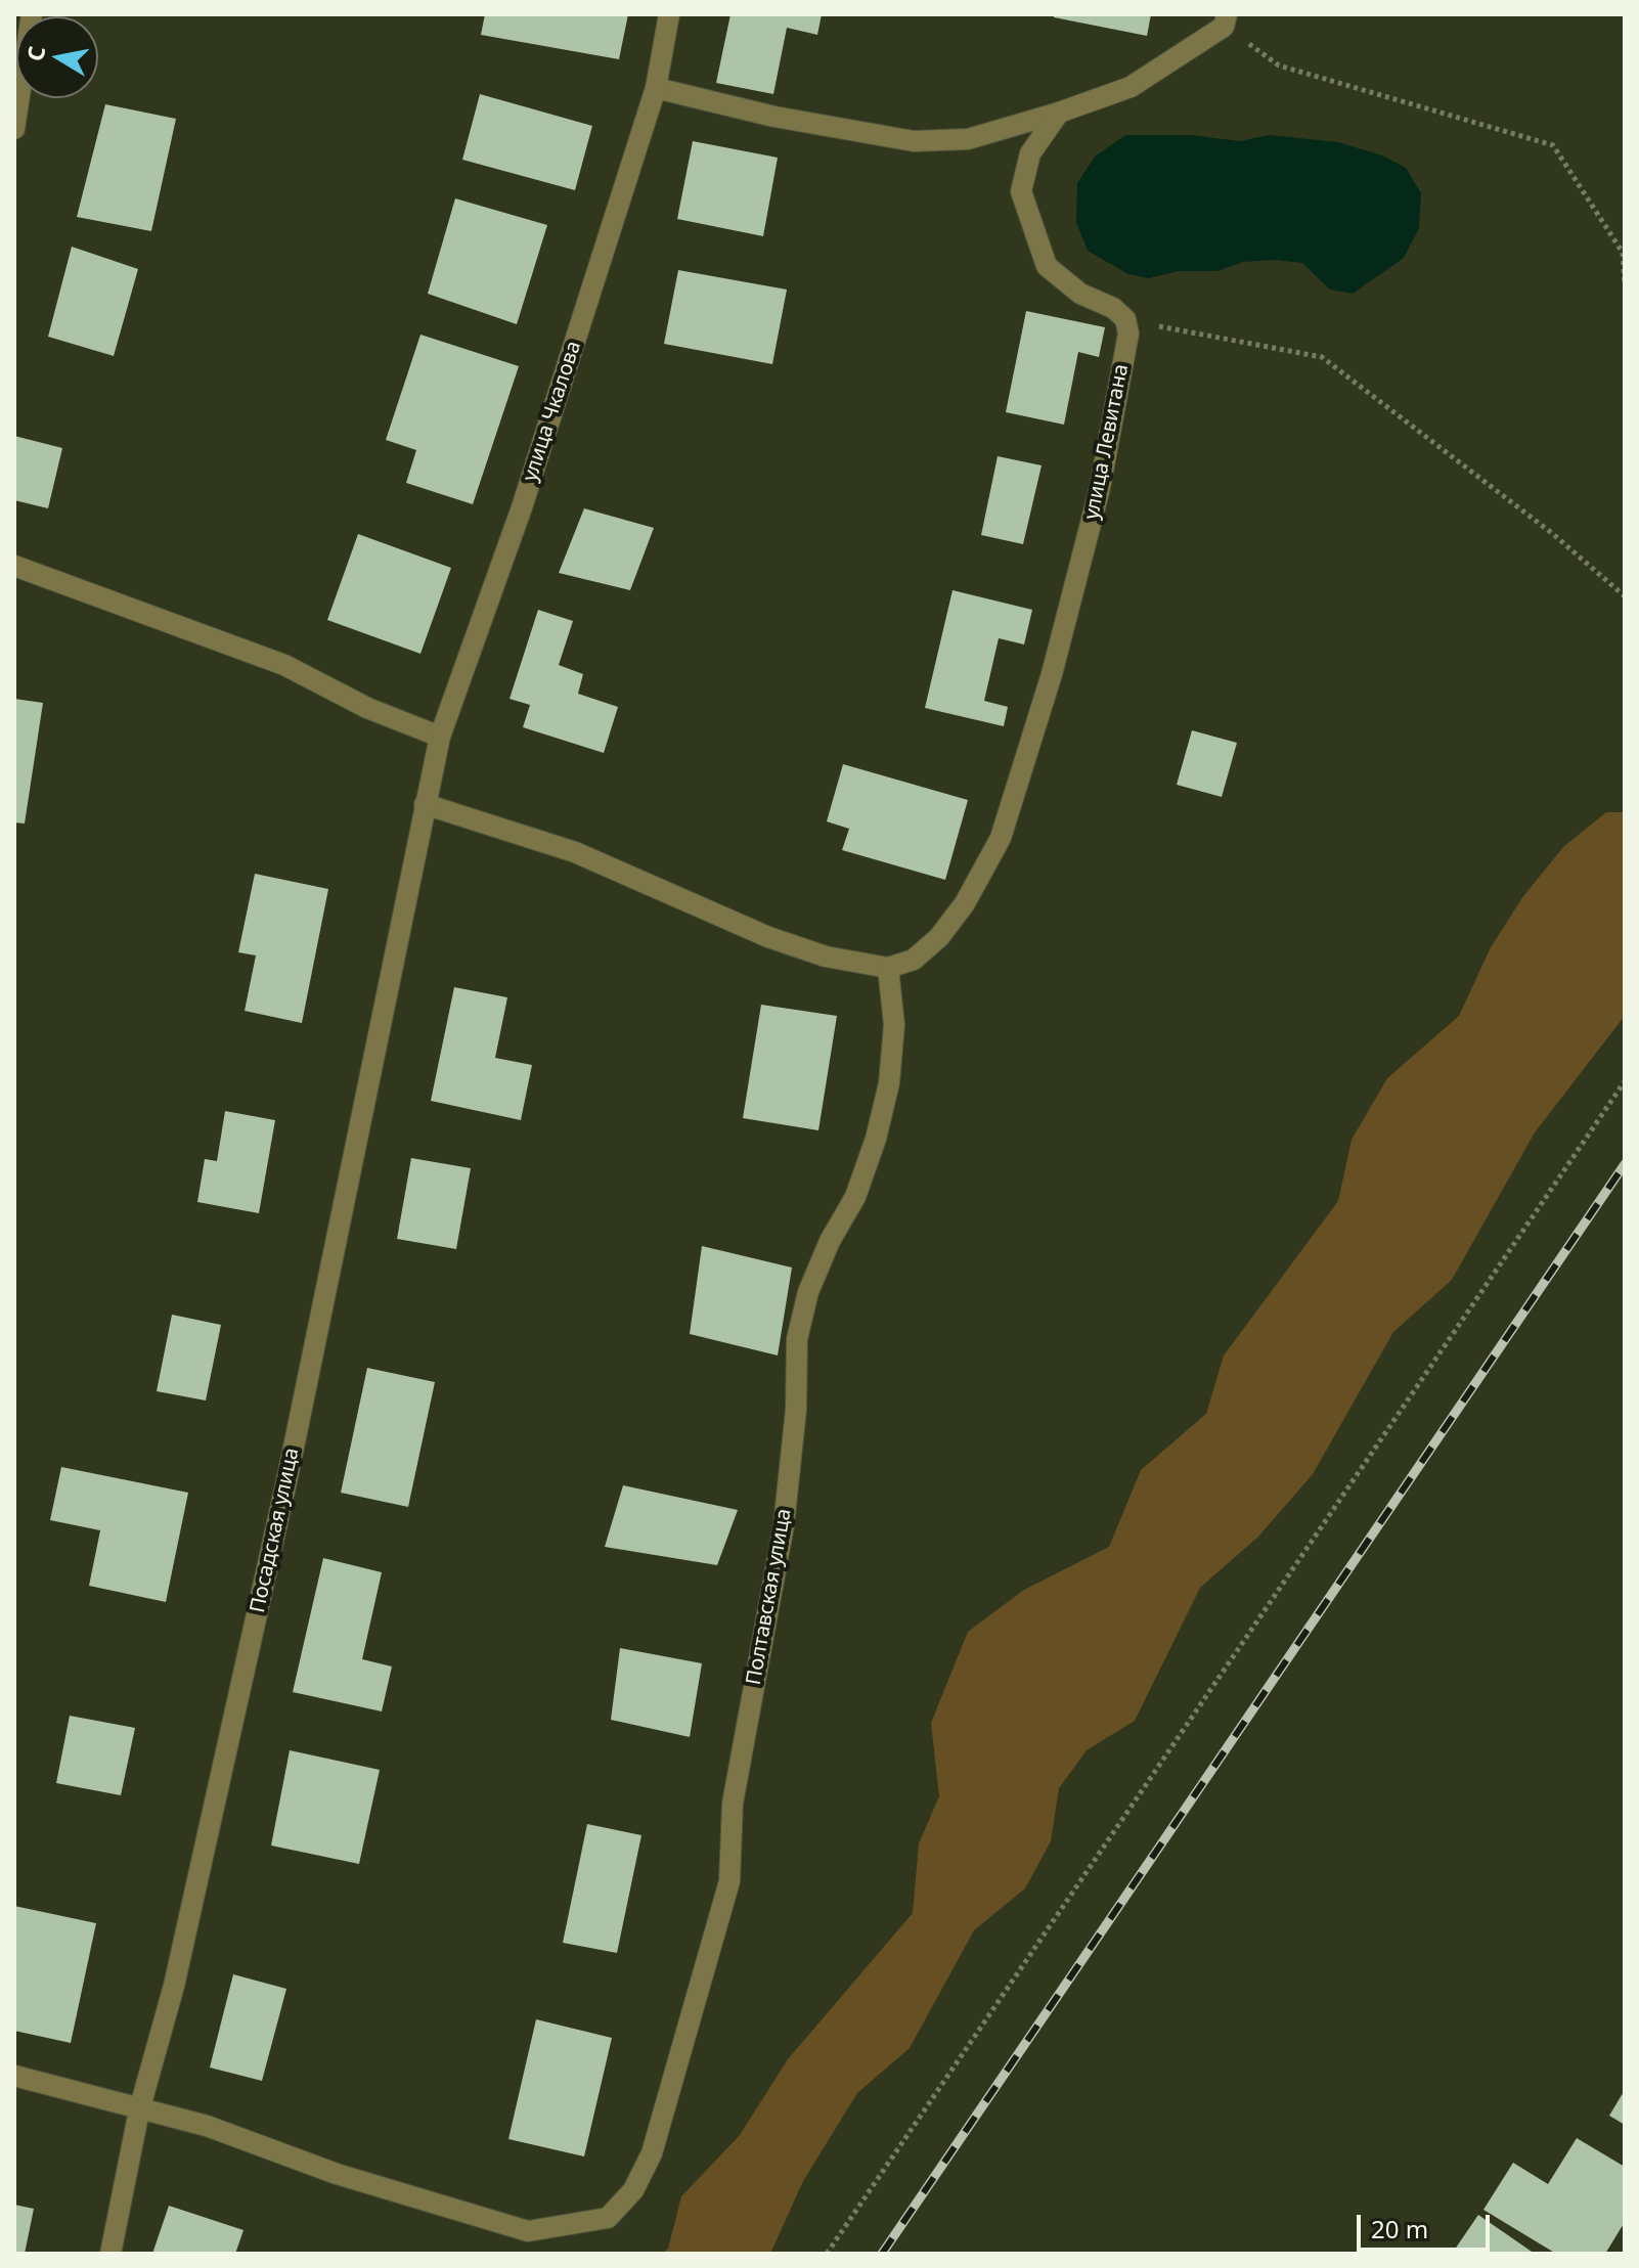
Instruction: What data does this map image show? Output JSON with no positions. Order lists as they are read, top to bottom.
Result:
{
  "streets": {
    "street": [
      "улица Чкалова",
      "улица Левитана",
      "Посадская улица",
      "Полтавская улица"
    ]
  },
  "crossings": [
    ["улица Чкалова", "Посадская улица"],
    ["улица Левитана", "Полтавская улица"],
    ["Посадская улица", "Полтавская улица"]
  ],
  "scale_bar": "20 m",
  "north": "left"
}
